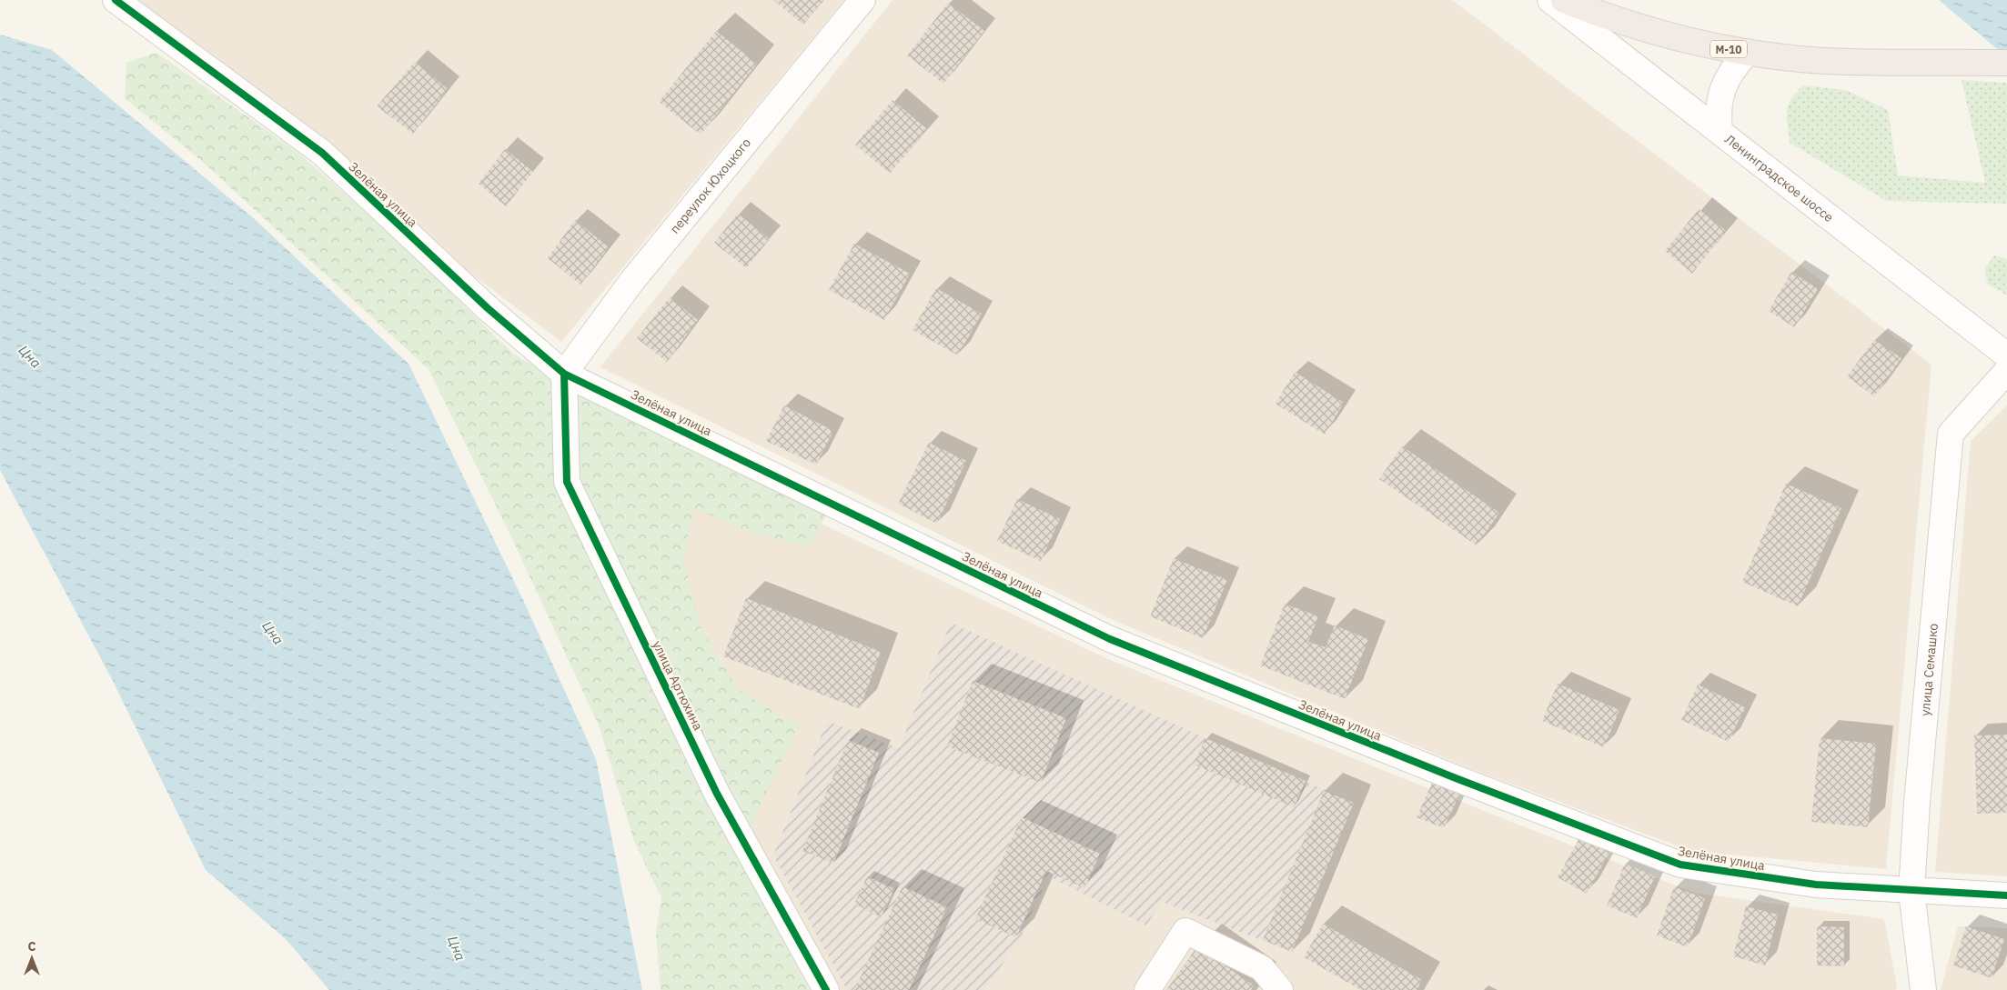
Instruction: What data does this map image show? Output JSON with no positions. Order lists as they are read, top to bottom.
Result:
{
  "streets": {
    "highway": ["М-10"],
    "street": [
      "Ленинградское шоссе",
      "переулок Юхоцкого",
      "Зелёная улица",
      "улица Семашко",
      "улица Артюхина"
    ]
  },
  "crossings": [
    ["переулок Юхоцкого", "Зелёная улица"],
    ["переулок Юхоцкого", "улица Артюхина"],
    ["Зелёная улица", "улица Семашко"],
    ["Зелёная улица", "улица Артюхина"]
  ],
  "water": ["Цна"],
  "north": "top"
}
